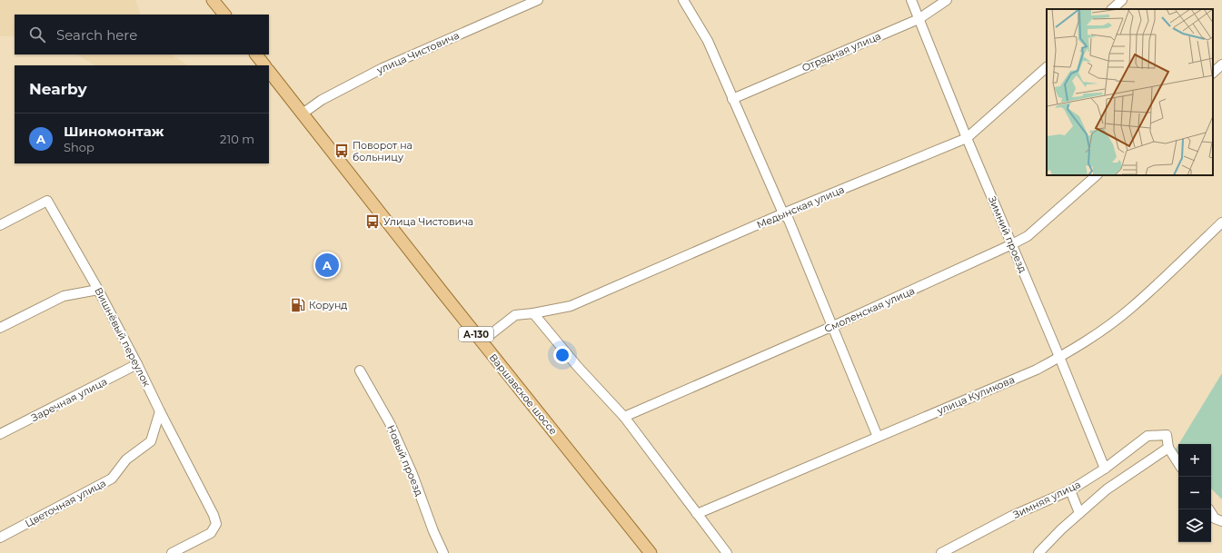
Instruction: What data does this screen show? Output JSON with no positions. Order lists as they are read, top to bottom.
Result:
{
  "streets": {
    "main road": ["А-130", "Варшавское шоссе"],
    "street": [
      "Отрадная улица",
      "улица Чистовича",
      "Медынская улица",
      "Зимний проезд",
      "Смоленская улица",
      "Вишнёвый переулок",
      "улица Куликова",
      "Заречная улица",
      "Новый проезд",
      "Зимняя улица",
      "Цветочная улица"
    ]
  },
  "crossings": [
    ["Отрадная улица", "Зимний проезд"],
    ["улица Чистовича", "А-130"],
    ["улица Чистовича", "Варшавское шоссе"],
    ["Медынская улица", "Зимний проезд"],
    ["Медынская улица", "Варшавское шоссе"],
    ["Зимний проезд", "Смоленская улица"],
    ["Зимний проезд", "улица Куликова"],
    ["Зимний проезд", "Зимняя улица"],
    ["А-130", "Варшавское шоссе"],
    ["Вишнёвый переулок", "Заречная улица"],
    ["Вишнёвый переулок", "Цветочная улица"]
  ],
  "places": {
    "bus stop": ["Поворот на больницу", "Улица Чистовича"],
    "fuel station": ["Корунд"]
  },
  "page": {
    "search": "Search here",
    "heading": "Nearby",
    "list": [
      {
        "mark": "A",
        "name": "Шиномонтаж",
        "note": "Shop",
        "value": "210 m"
      }
    ],
    "pins": "A",
    "map_buttons": ["+", "−"]
  }
}
